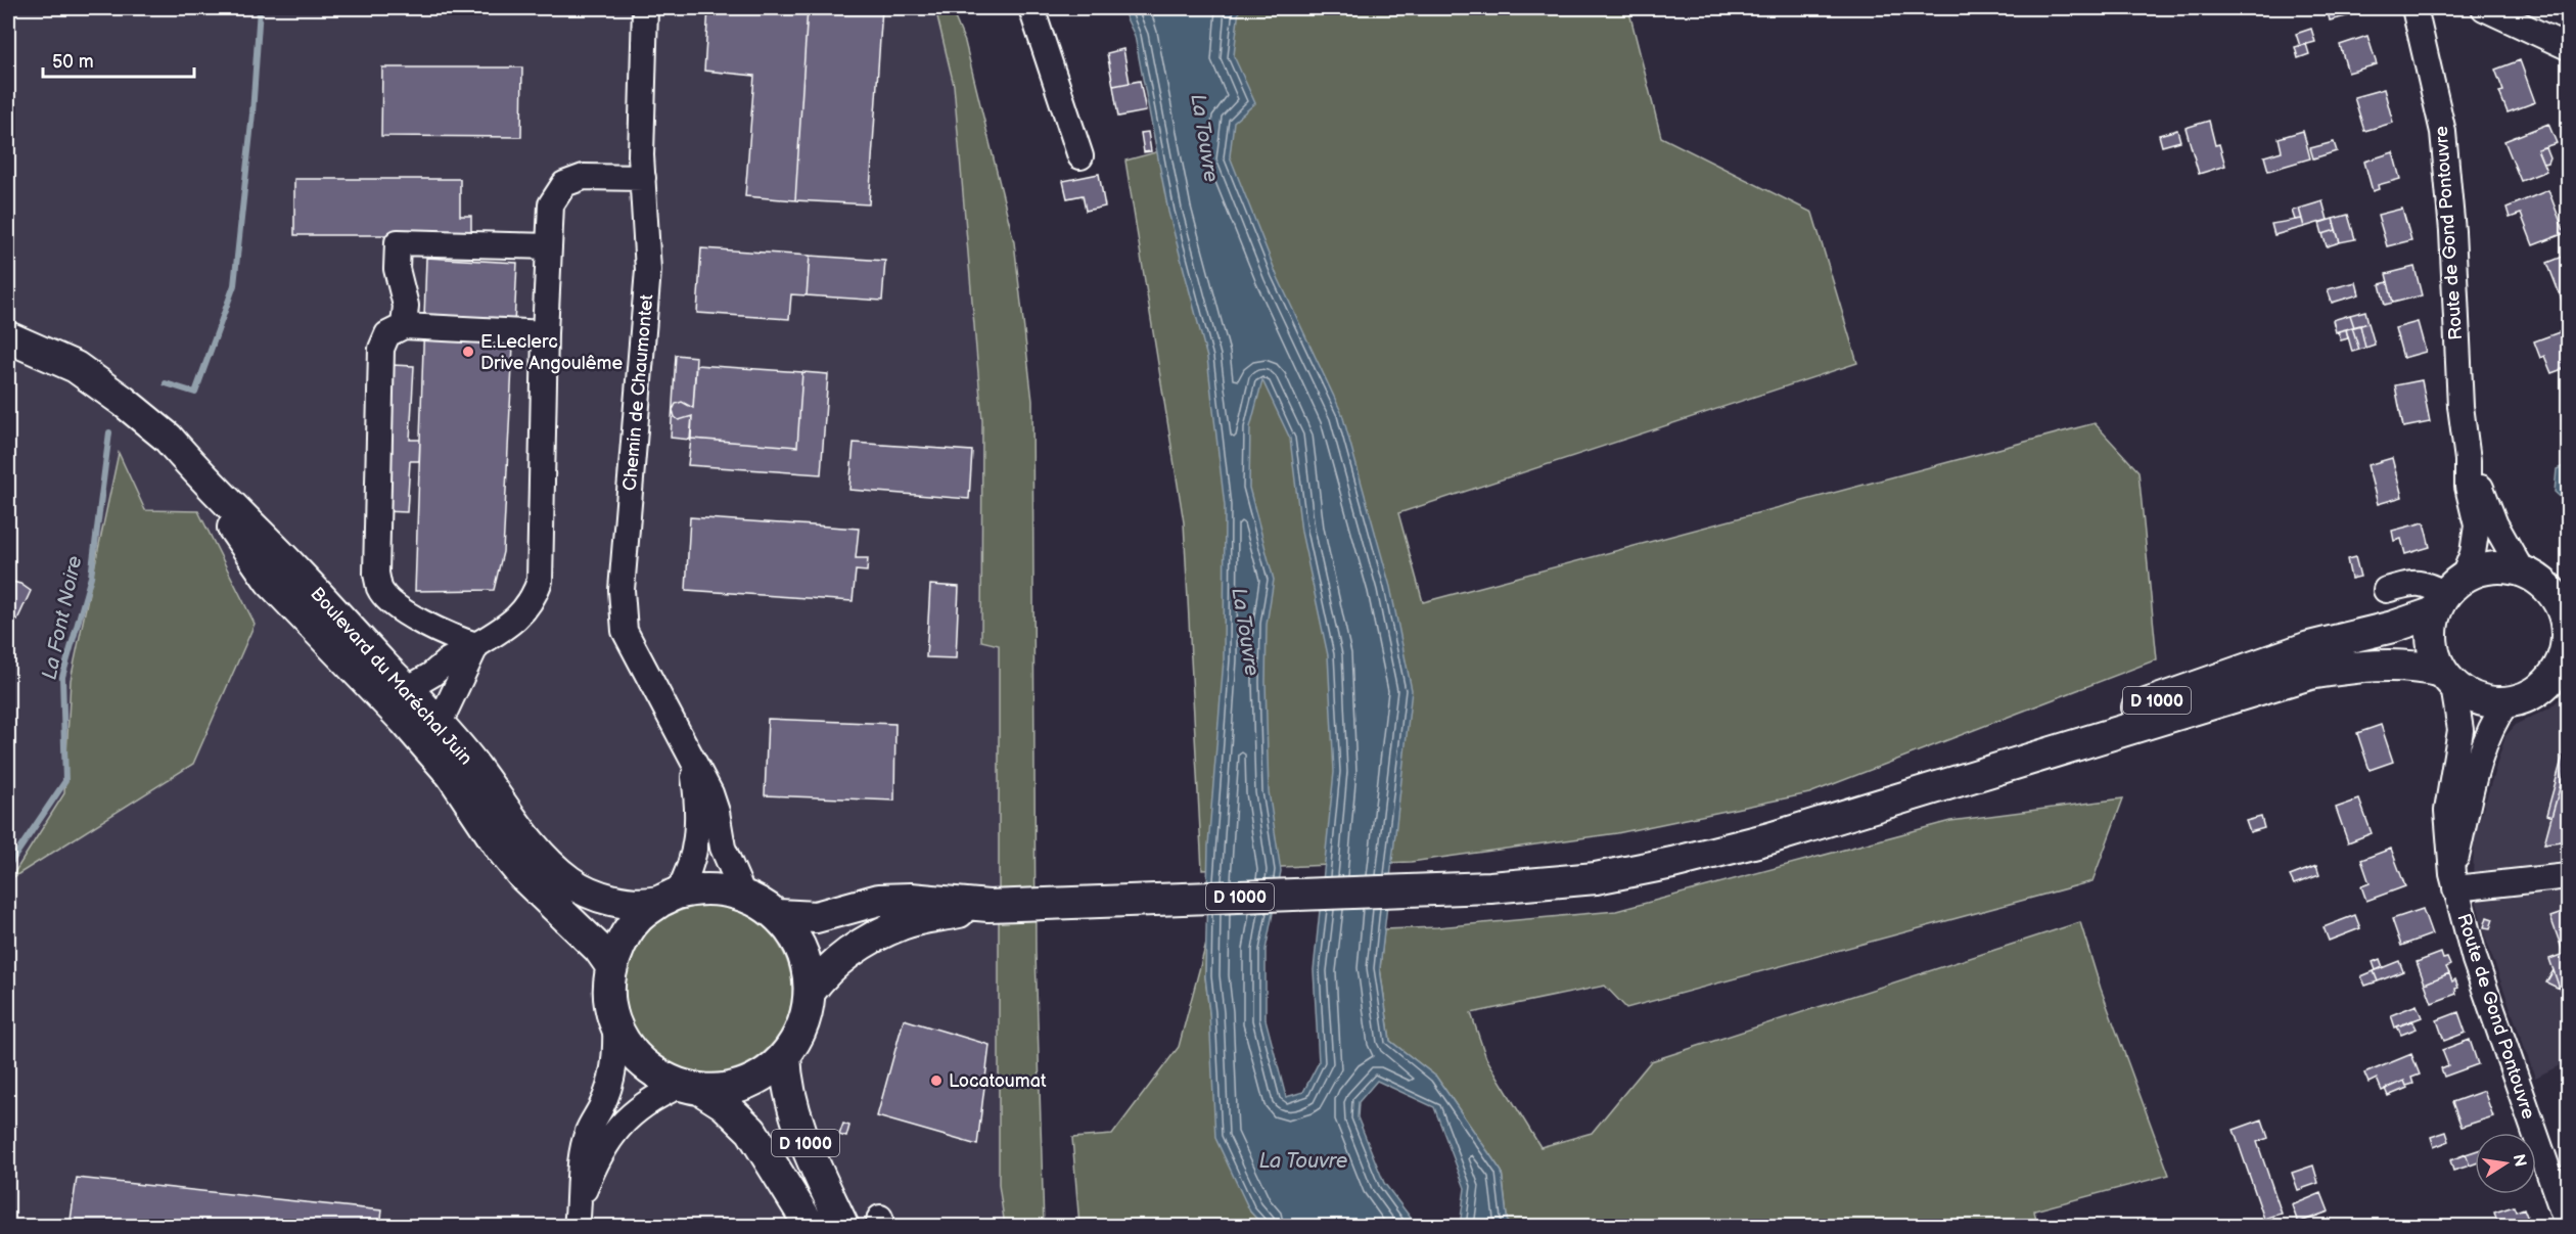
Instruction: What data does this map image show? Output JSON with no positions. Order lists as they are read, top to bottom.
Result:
{
  "streets": {
    "main road": ["Boulevard du Maréchal Juin", "D 1000"],
    "street": ["Route de Gond Pontouvre", "Chemin de Chaumontet"]
  },
  "crossings": [
    ["Route de Gond Pontouvre", "D 1000"],
    ["Chemin de Chaumontet", "Boulevard du Maréchal Juin"],
    ["Chemin de Chaumontet", "D 1000"],
    ["Boulevard du Maréchal Juin", "D 1000"]
  ],
  "water": ["La Touvre", "La Font Noire"],
  "places": ["E.Leclerc Drive Angoulême", "Locatoumat"],
  "scale_bar": "50 m",
  "north": "right"
}
